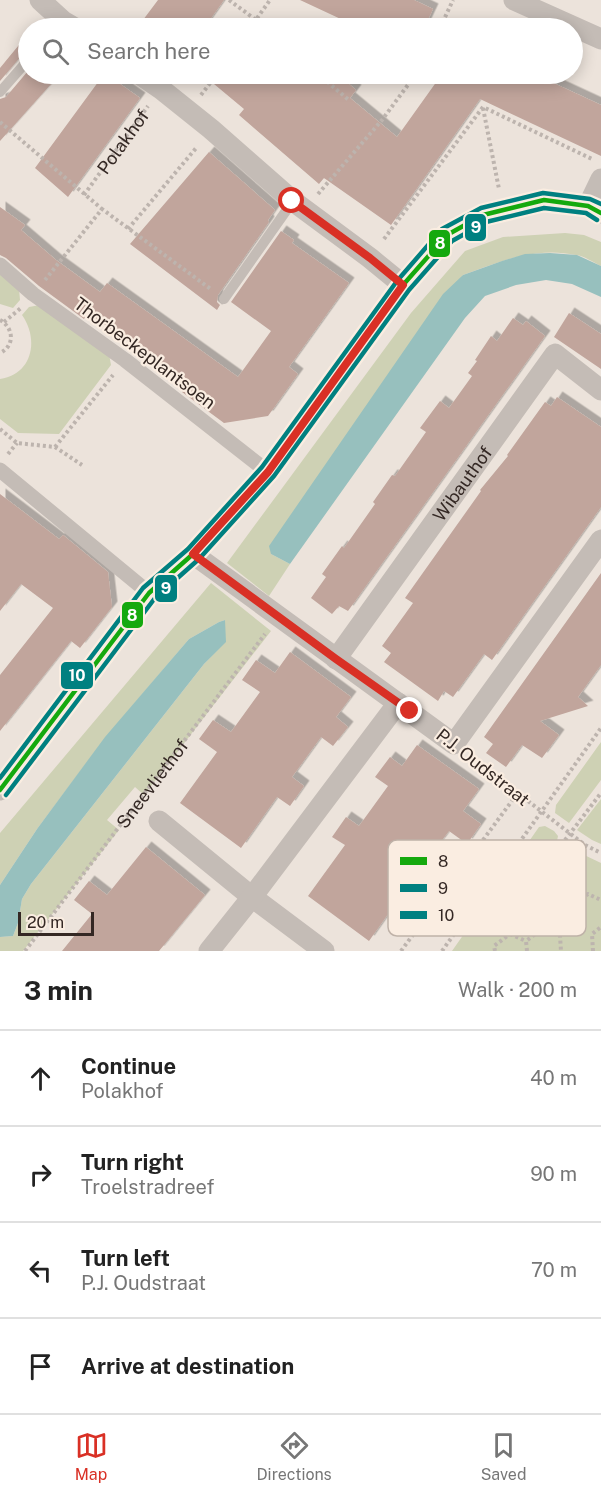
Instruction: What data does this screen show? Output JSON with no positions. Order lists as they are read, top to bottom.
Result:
{
  "streets": {
    "street": [
      "Thorbeckeplantsoen",
      "Wibauthof",
      "P.J. Oudstraat",
      "Sneevliethof"
    ],
    "path": ["Polakhof"]
  },
  "crossings": [
    ["Wibauthof", "P.J. Oudstraat"],
    ["P.J. Oudstraat", "Sneevliethof"]
  ],
  "lines": ["transit line 10", "transit line 8", "transit line 9"],
  "legend": ["8", "9", "10"],
  "scale_bar": "20 m",
  "page": {
    "search": "Search here",
    "scale": "20 m",
    "heading": ["3 min", "Walk · 200 m"],
    "list": [
      ["Continue", "Polakhof", "40 m"],
      ["Turn right", "Troelstradreef", "90 m"],
      ["Turn left", "P.J. Oudstraat", "70 m"],
      "Arrive at destination"
    ],
    "nav": ["Map", "Directions", "Saved"]
  }
}
